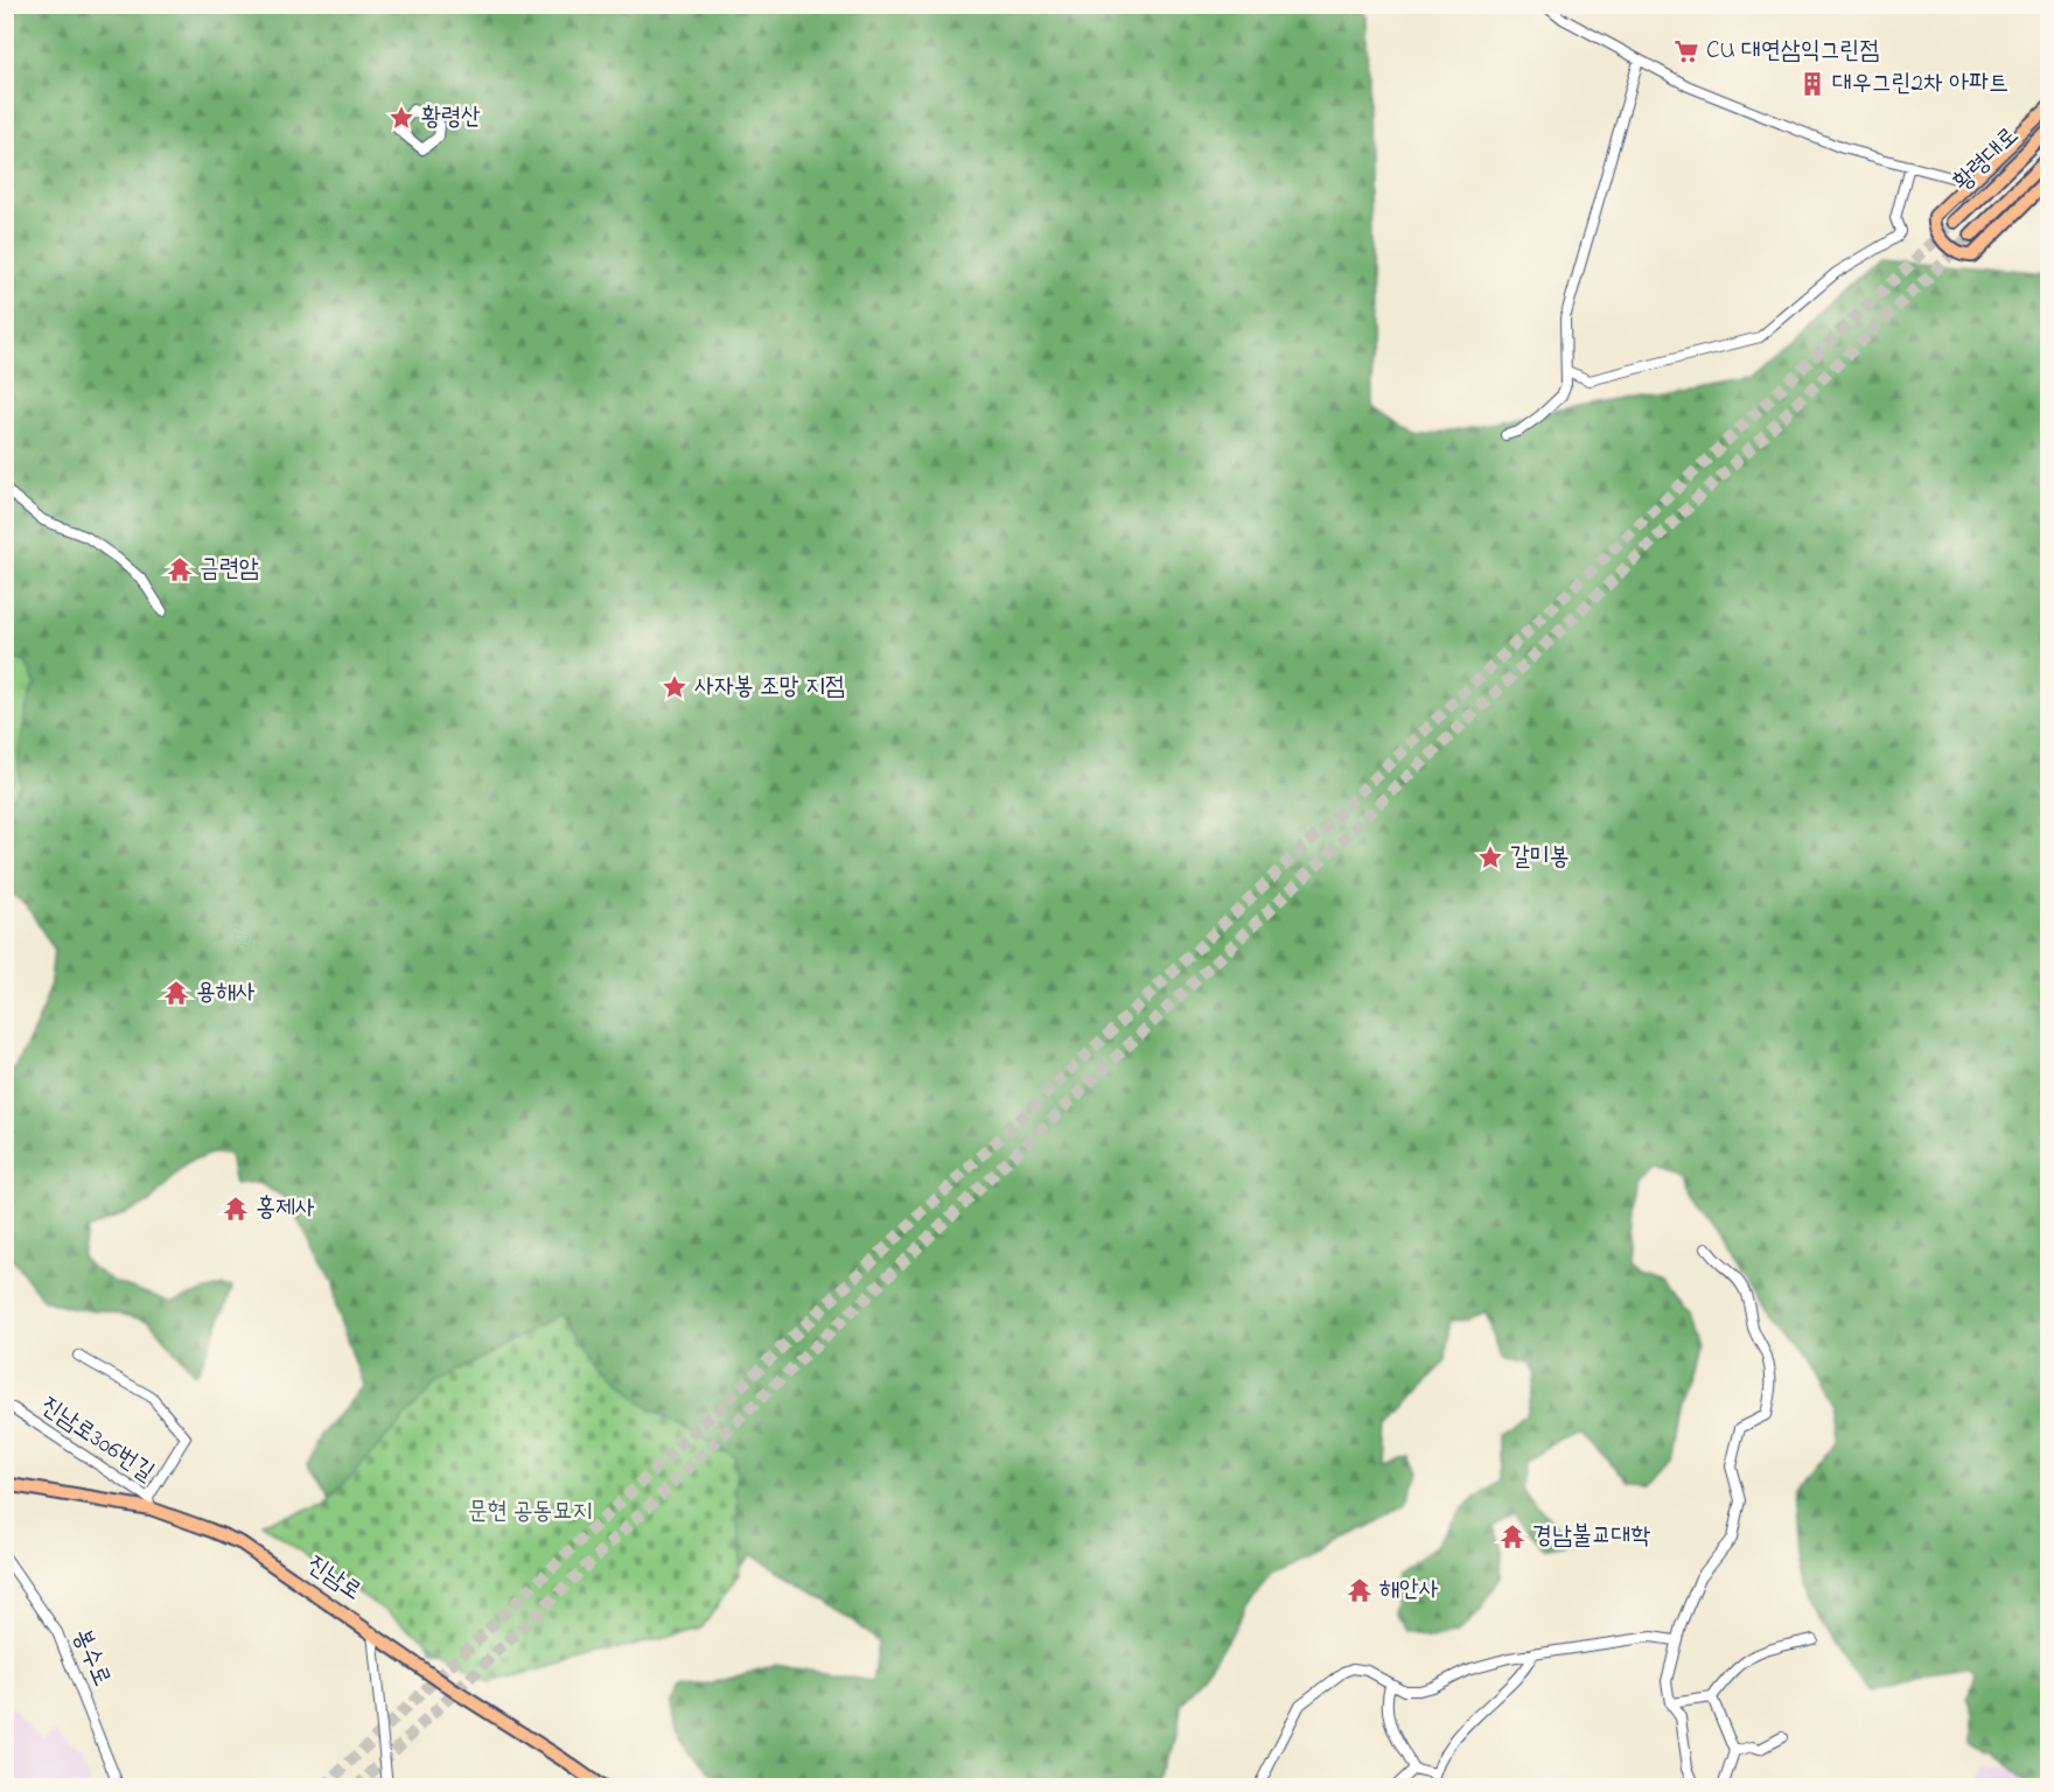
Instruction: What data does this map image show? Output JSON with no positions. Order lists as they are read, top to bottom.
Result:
{
  "streets": {
    "main road": ["황령대로", "진남로"],
    "street": ["진남로306번길", "봉수로"]
  },
  "crossings": [
    ["진남로306번길", "진남로"]
  ],
  "parks": ["문현 공동묘지"],
  "places": {
    "supermarket": ["CU 대연삼익그린점"],
    "building": ["대우그린2차 아파트"],
    "place": ["황령산", "사자봉 조망 지점", "갈미봉"],
    "temple": [
      "금련암",
      "용해사",
      "홍제사",
      "경남불교대학",
      "해안사"
    ]
  }
}
